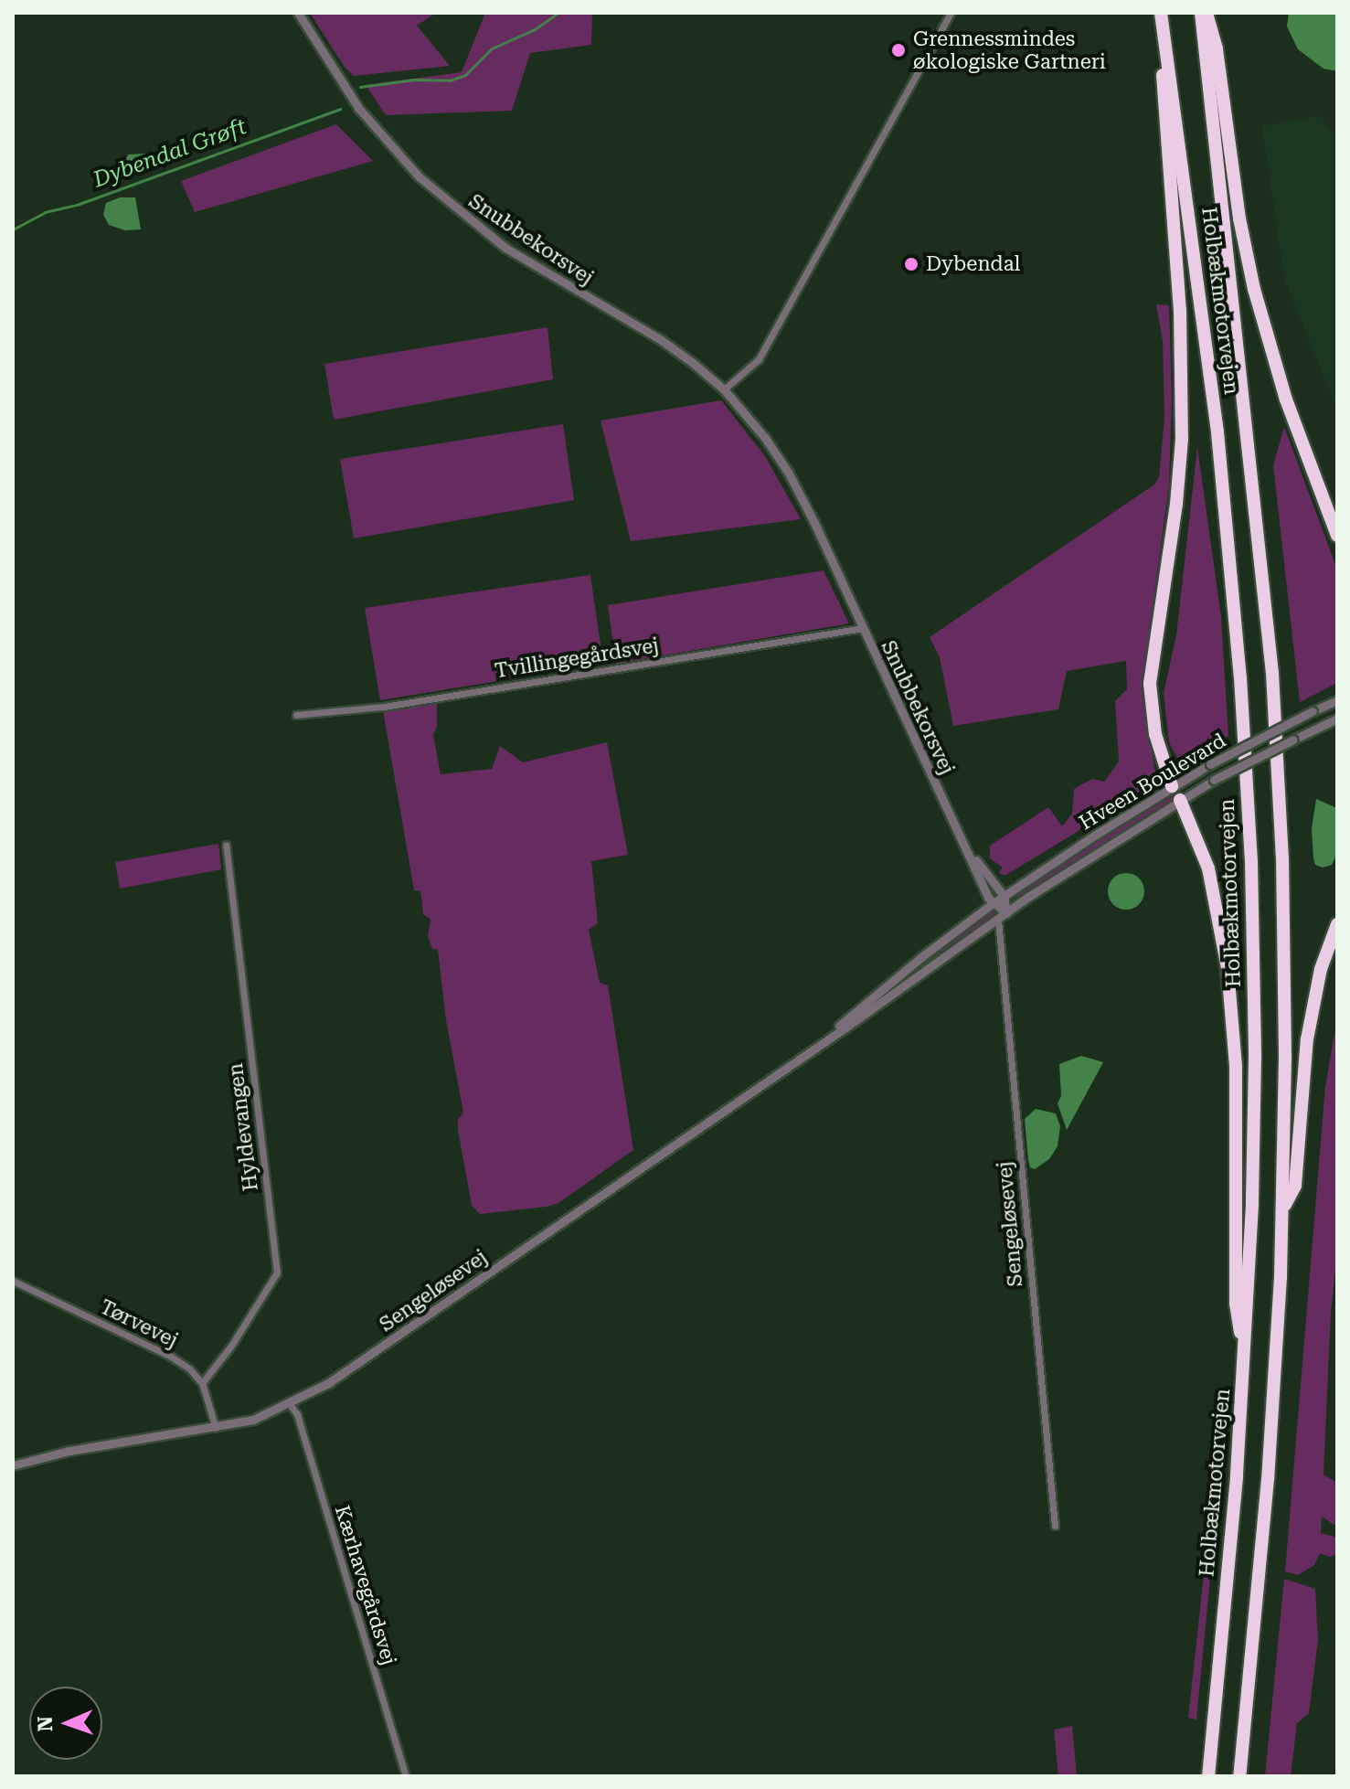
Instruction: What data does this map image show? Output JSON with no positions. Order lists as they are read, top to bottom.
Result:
{
  "streets": {
    "highway": ["Holbækmotorvejen"],
    "street": [
      "Snubbekorsvej",
      "Tvillingegårdsvej",
      "Hveen Boulevard",
      "Hyldevangen",
      "Sengeløsevej",
      "Tørvevej",
      "Kærhavegårdsvej"
    ]
  },
  "crossings": [
    ["Snubbekorsvej", "Tvillingegårdsvej"],
    ["Snubbekorsvej", "Hveen Boulevard"],
    ["Snubbekorsvej", "Sengeløsevej"],
    ["Hveen Boulevard", "Sengeløsevej"],
    ["Hyldevangen", "Tørvevej"],
    ["Sengeløsevej", "Kærhavegårdsvej"]
  ],
  "water": ["Dybendal Grøft"],
  "places": ["Grennessmindes økologiske Gartneri", "Dybendal"],
  "north": "left"
}
